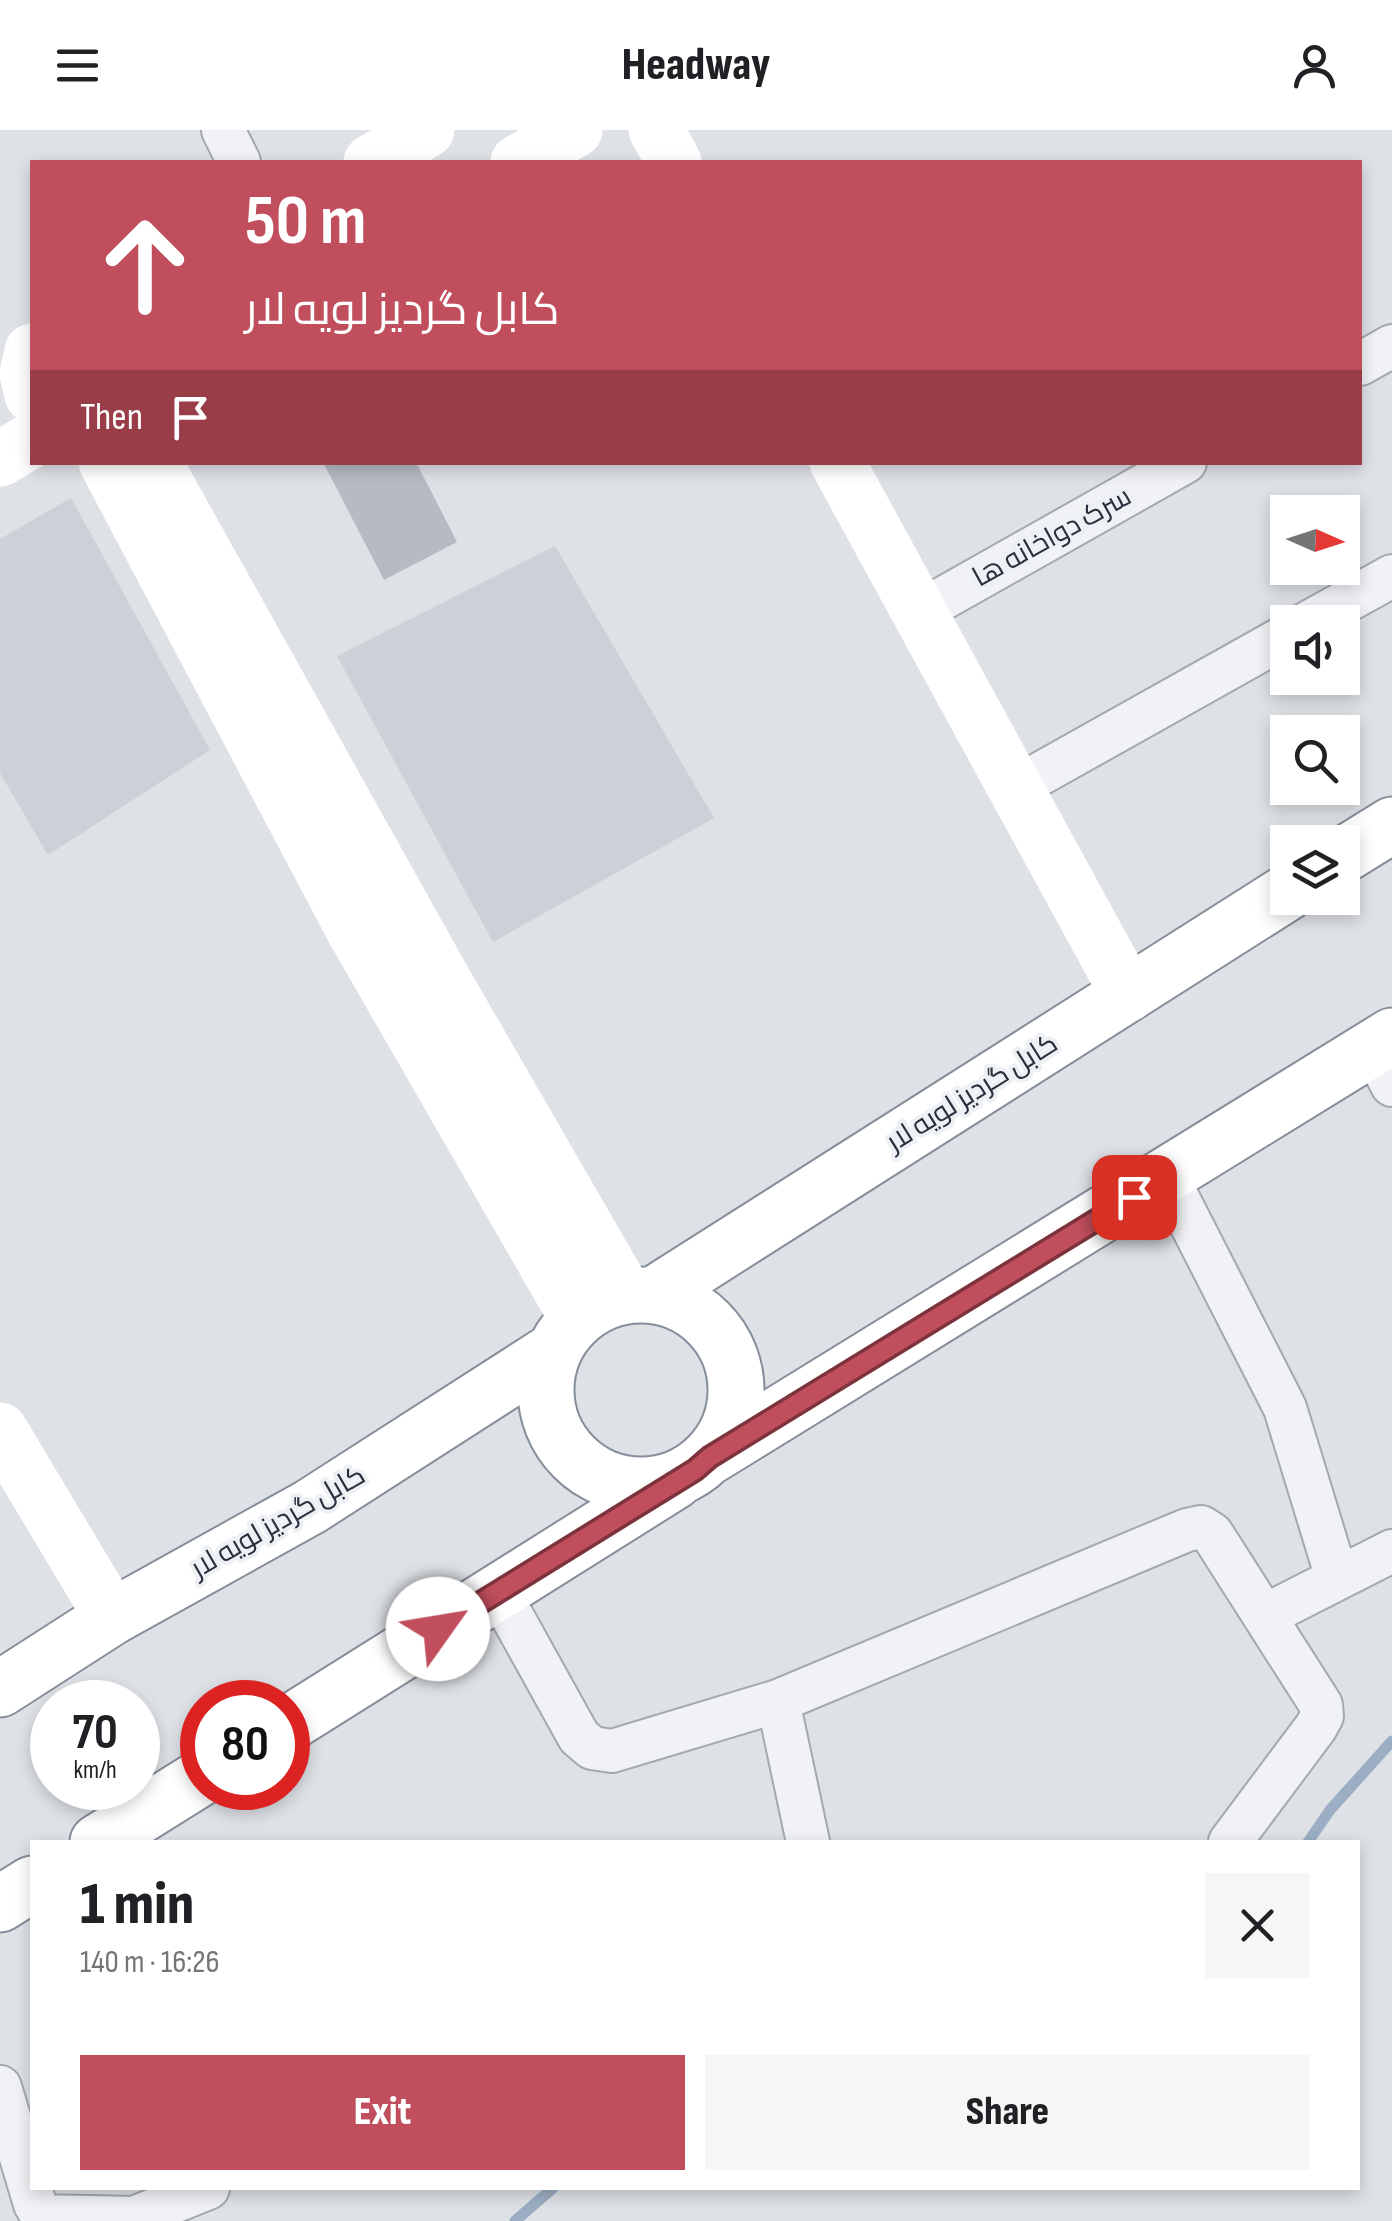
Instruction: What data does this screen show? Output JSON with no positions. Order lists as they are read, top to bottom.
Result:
{
  "streets": {
    "main road": ["کابل گردیز لویه لار"],
    "street": ["سرک دواخانه ها"]
  },
  "north": "right",
  "page": {
    "header": "Headway",
    "turn": ["50 m", "کابل گردیز لویه لار"],
    "then": "Then",
    "speed": "70 km/h",
    "limit": "80",
    "heading": ["1 min", "140 m · 16:26"],
    "buttons": ["Exit", "Share"]
  }
}
